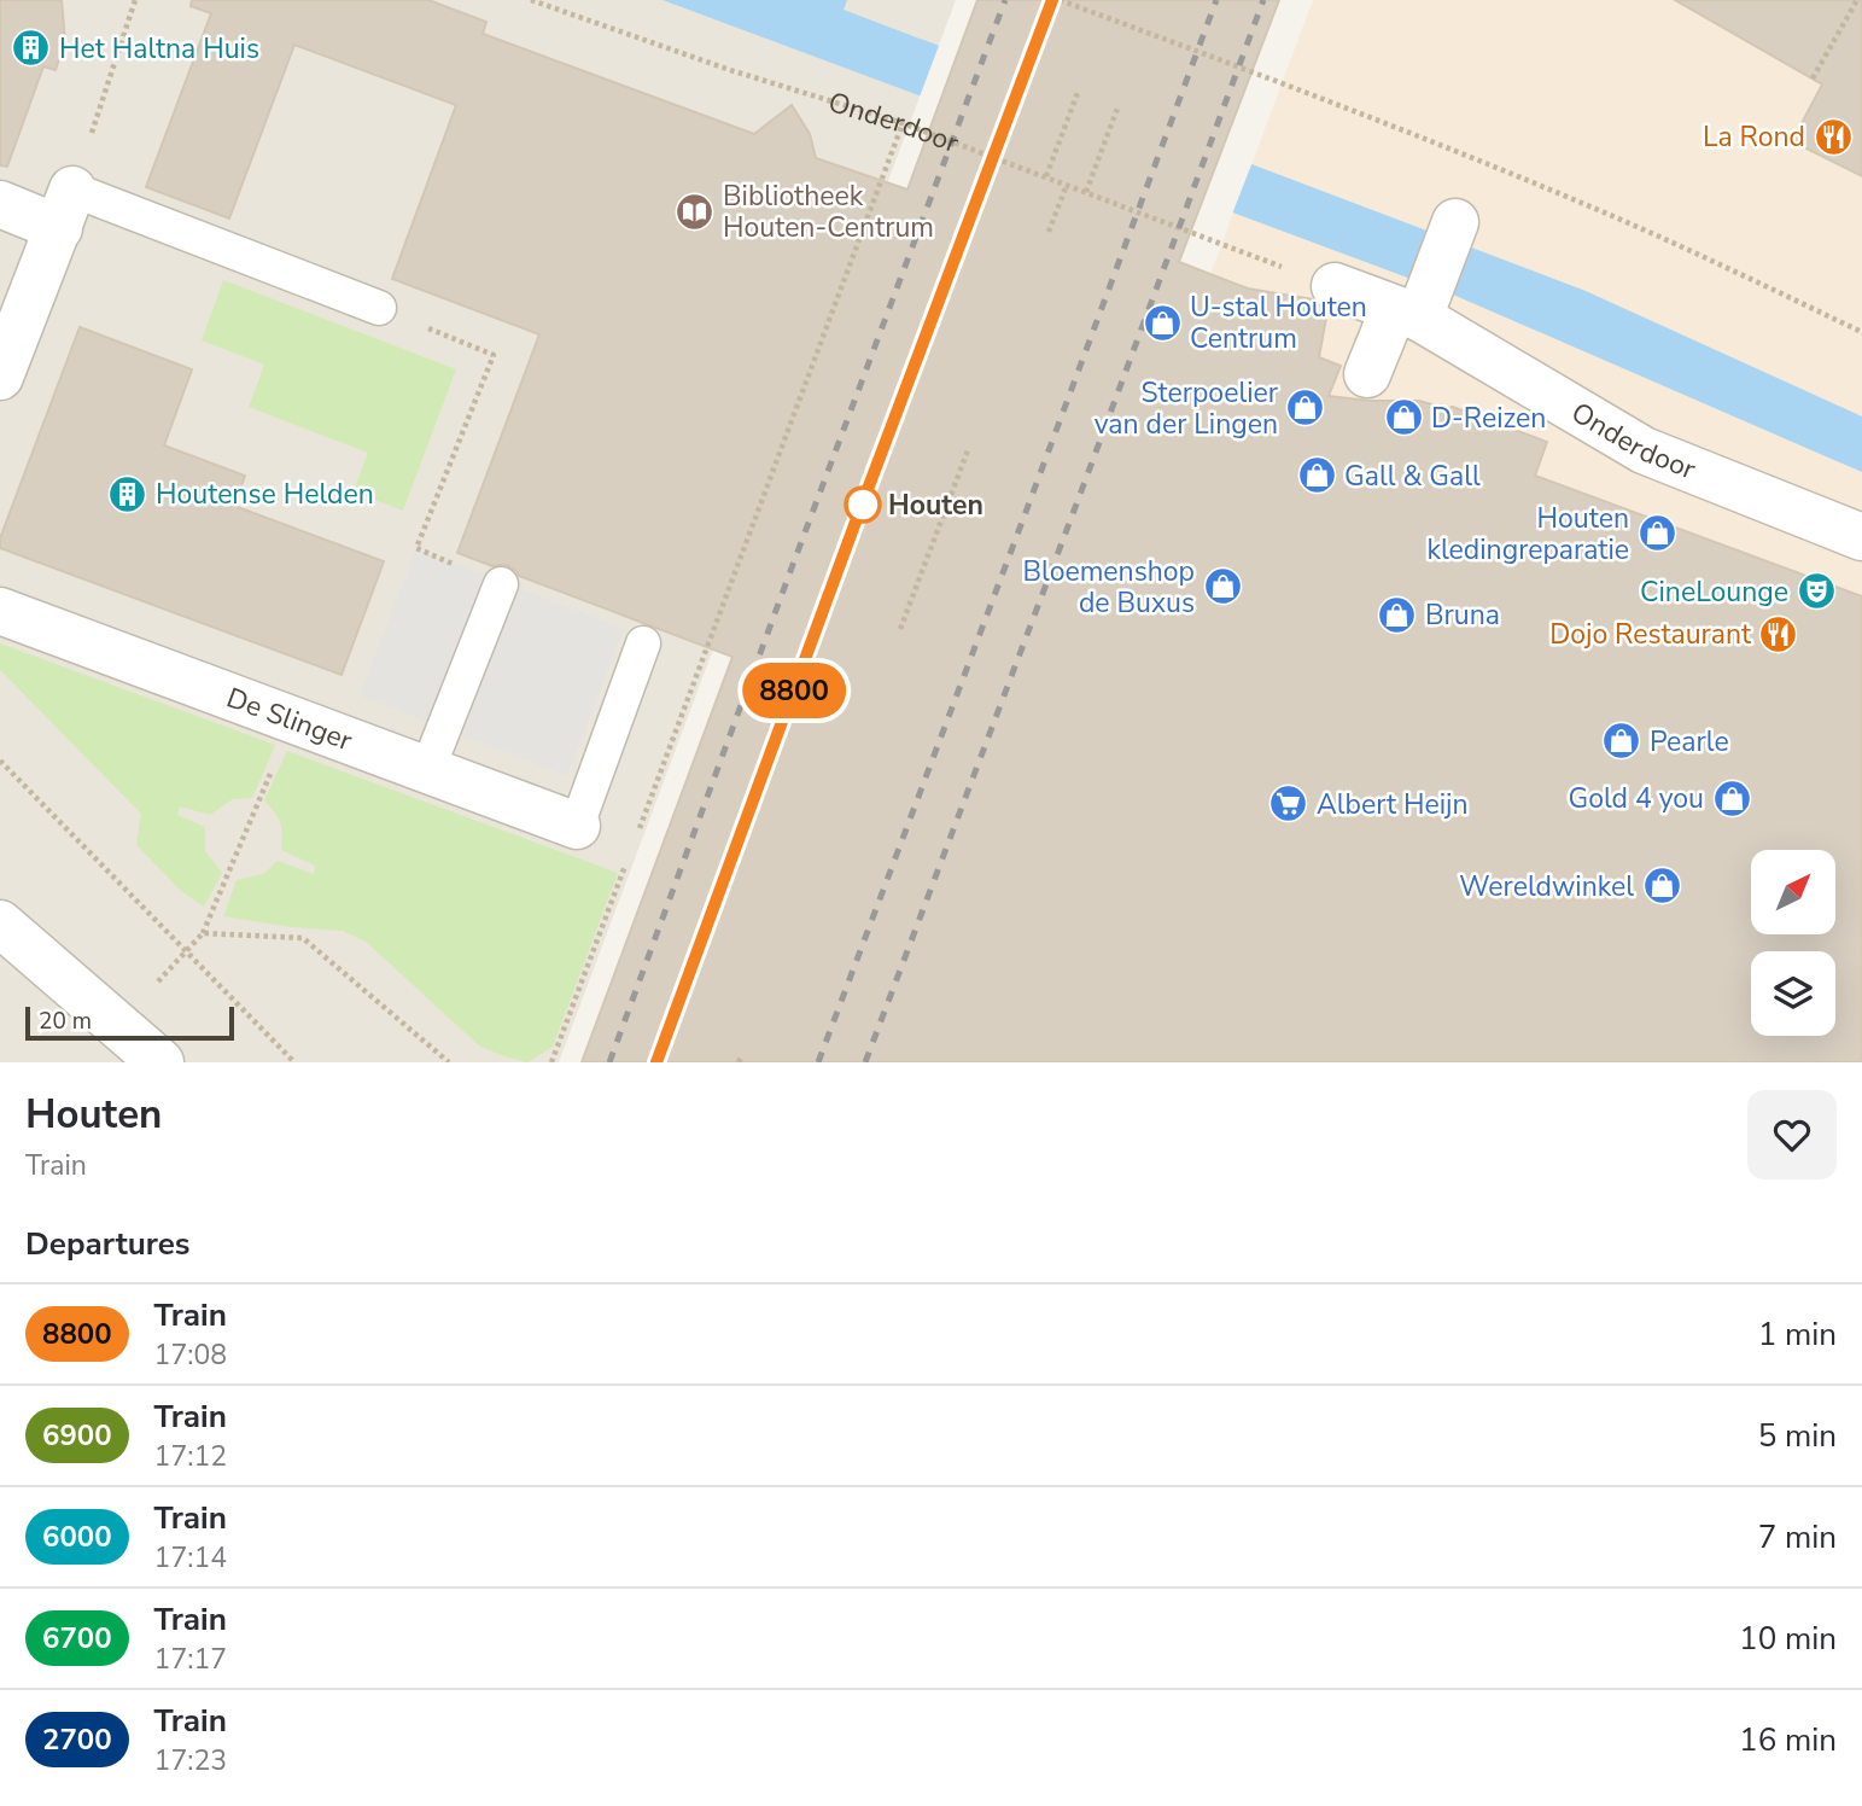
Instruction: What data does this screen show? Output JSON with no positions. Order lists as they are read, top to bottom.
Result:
{
  "streets": {
    "street": ["Onderdoor", "De Slinger"]
  },
  "places": {
    "building": ["Het Haltna Huis", "Houtense Helden"],
    "restaurant": ["La Rond", "Dojo Restaurant"],
    "library": ["Bibliotheek Houten-Centrum"],
    "shop": [
      "U-stal Houten Centrum",
      "Sterpoelier van der Lingen",
      "D-Reizen",
      "Gall & Gall",
      "Houten kledingreparatie",
      "Bloemenshop de Buxus",
      "Bruna",
      "Pearle",
      "Gold 4 you",
      "Wereldwinkel"
    ],
    "other": ["Houten"],
    "theatre": ["CineLounge"],
    "supermarket": ["Albert Heijn"]
  },
  "scale_bar": "20 m",
  "north": "top right",
  "page": {
    "on_map": "8800",
    "scale": "20 m",
    "heading": [
      ["Houten", "Train"],
      "Departures"
    ],
    "list": [
      {
        "mark": "8800",
        "name": "Train",
        "note": "17:08",
        "value": "1 min"
      },
      {
        "mark": "6900",
        "name": "Train",
        "note": "17:12",
        "value": "5 min"
      },
      {
        "mark": "6000",
        "name": "Train",
        "note": "17:14",
        "value": "7 min"
      },
      {
        "mark": "6700",
        "name": "Train",
        "note": "17:17",
        "value": "10 min"
      },
      {
        "mark": "2700",
        "name": "Train",
        "note": "17:23",
        "value": "16 min"
      }
    ]
  }
}
